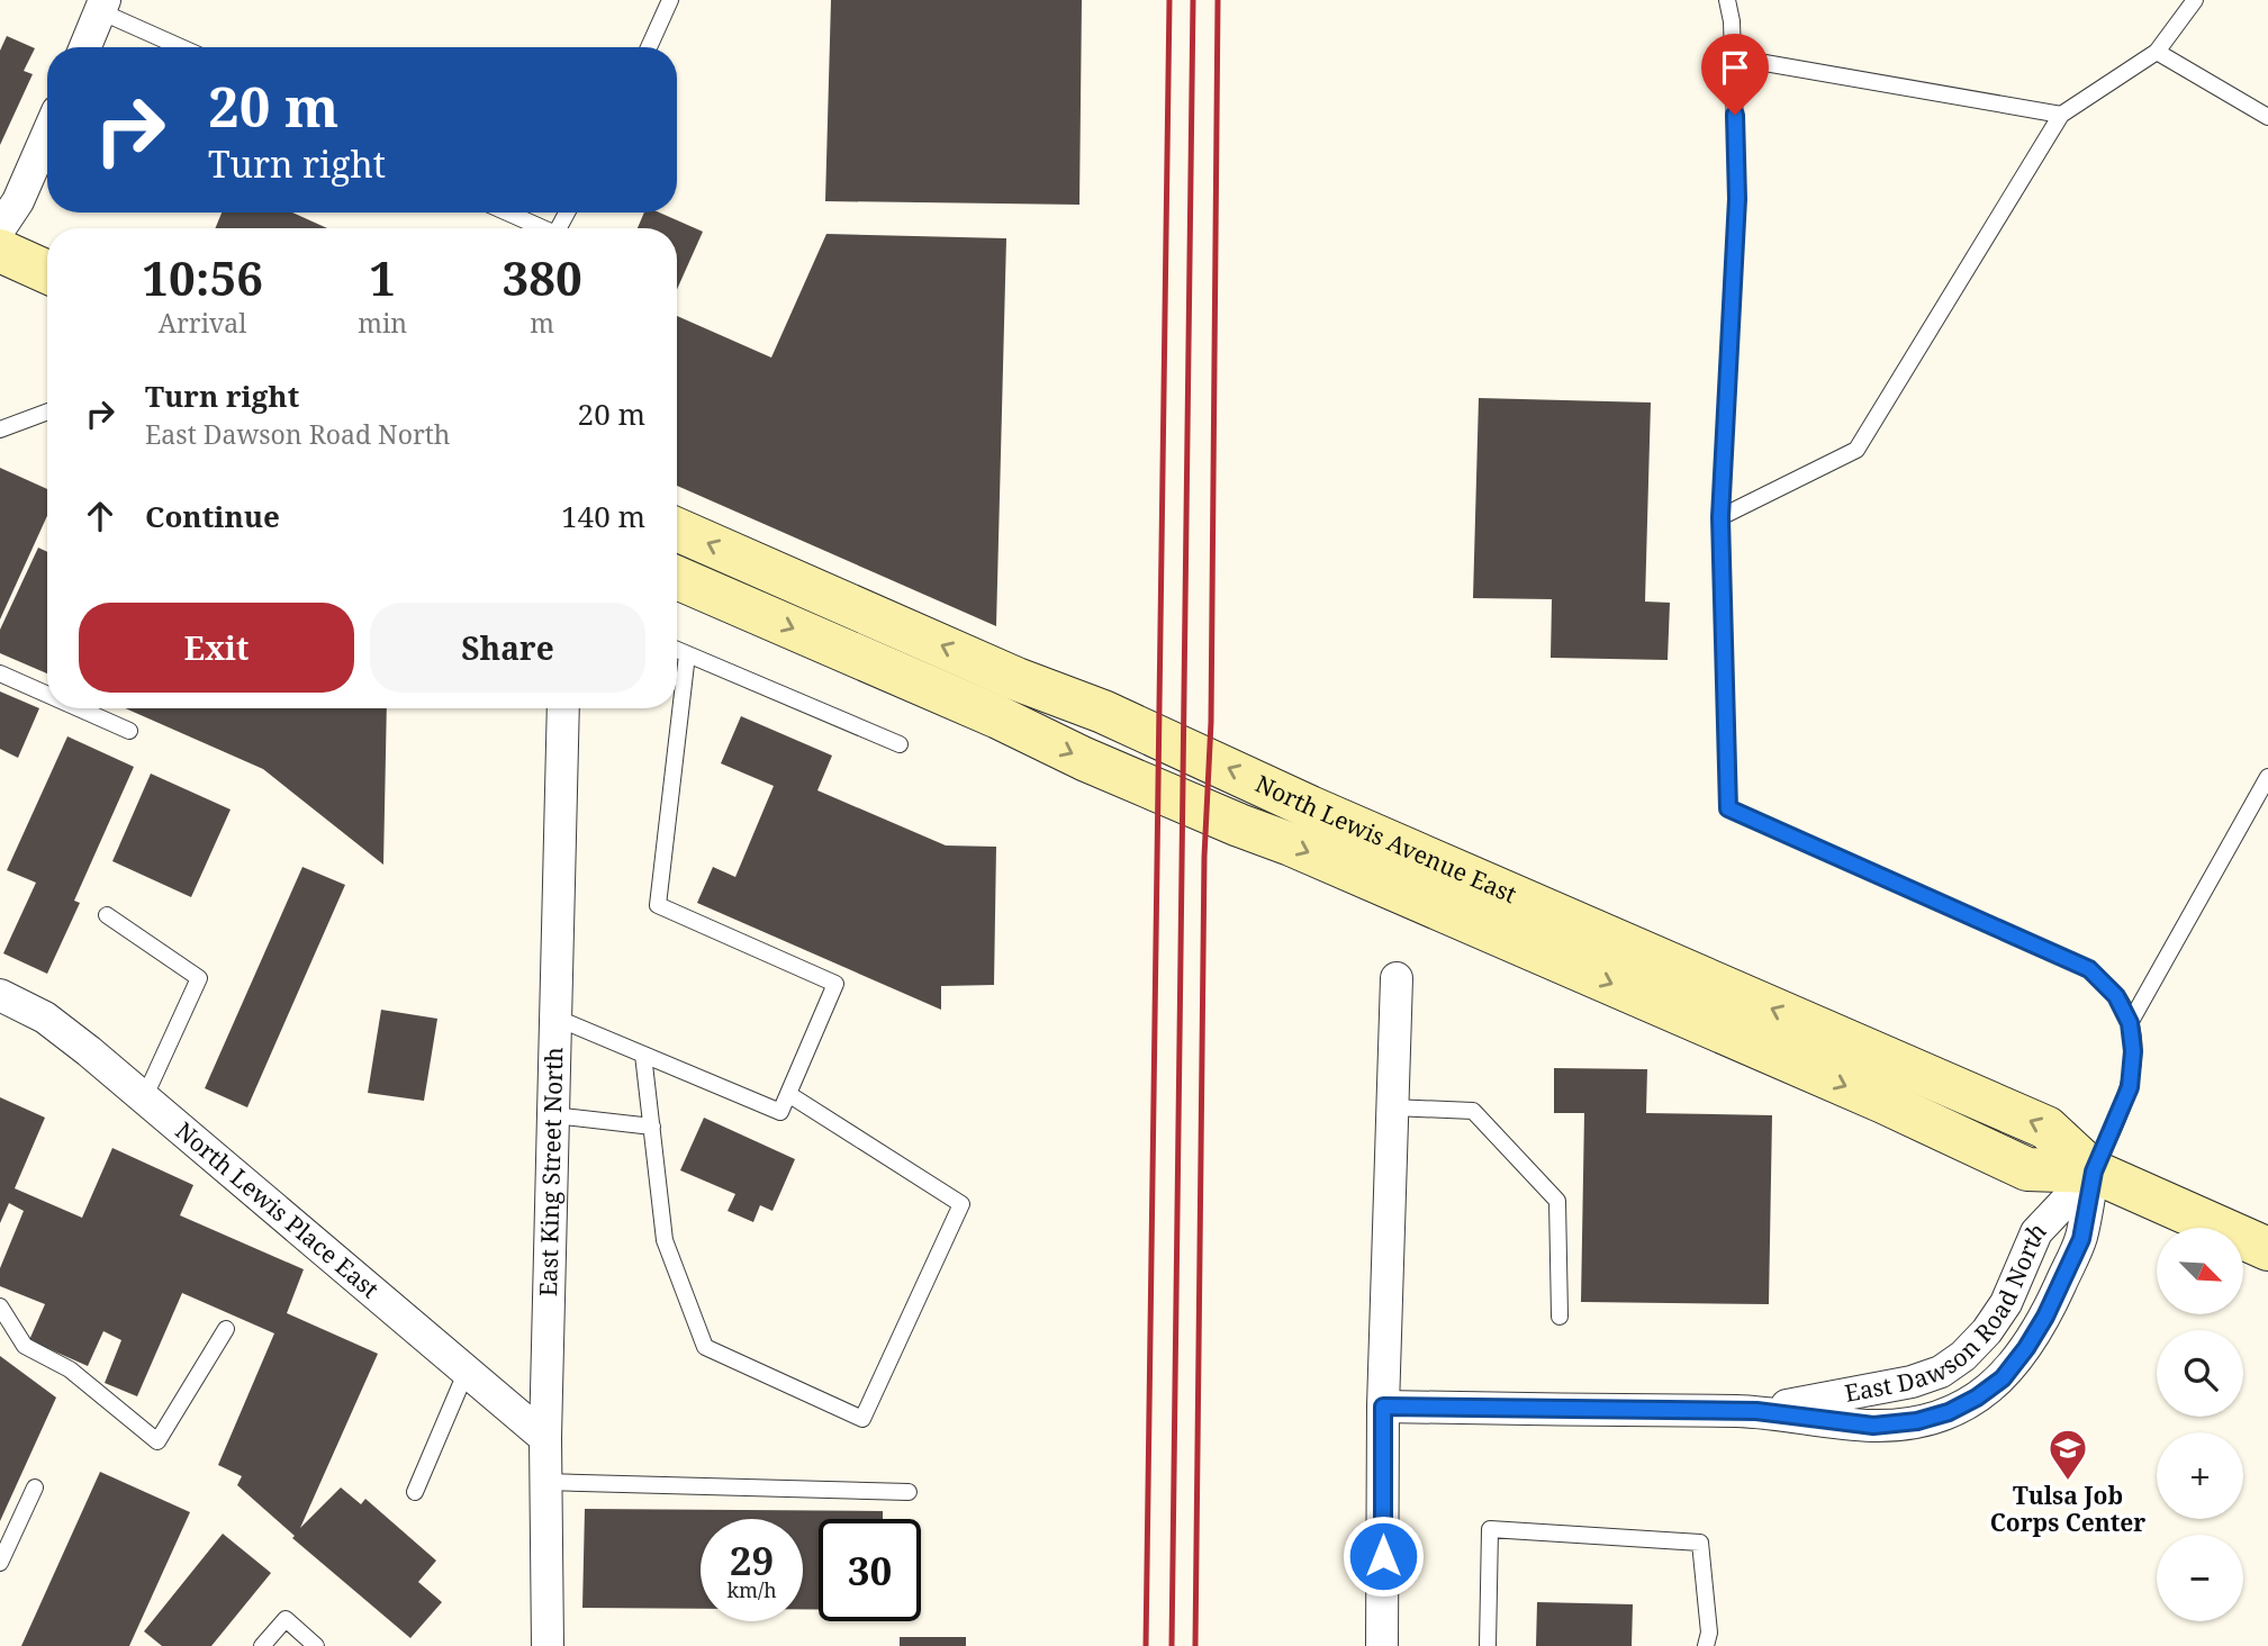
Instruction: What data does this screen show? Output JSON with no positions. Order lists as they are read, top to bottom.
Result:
{
  "streets": {
    "main road": ["North Lewis Avenue East"],
    "street": ["East King Street North", "North Lewis Place East", "East Dawson Road North"]
  },
  "crossings": [
    ["North Lewis Avenue East", "East Dawson Road North"],
    ["East King Street North", "North Lewis Place East"]
  ],
  "places": {
    "school or university": ["Tulsa Job Corps Center"]
  },
  "north": "bottom right",
  "page": {
    "turn": ["20 m", "Turn right"],
    "eta": [
      "10:56",
      "Arrival",
      "1",
      "min",
      "380",
      "m"
    ],
    "list": [
      {
        "name": "Turn right",
        "note": "East Dawson Road North",
        "value": "20 m"
      },
      {
        "name": "Continue",
        "value": "140 m"
      }
    ],
    "buttons": ["Exit", "Share"],
    "map_buttons": ["+", "−"],
    "speed": "29 km/h",
    "limit": "30"
  }
}
